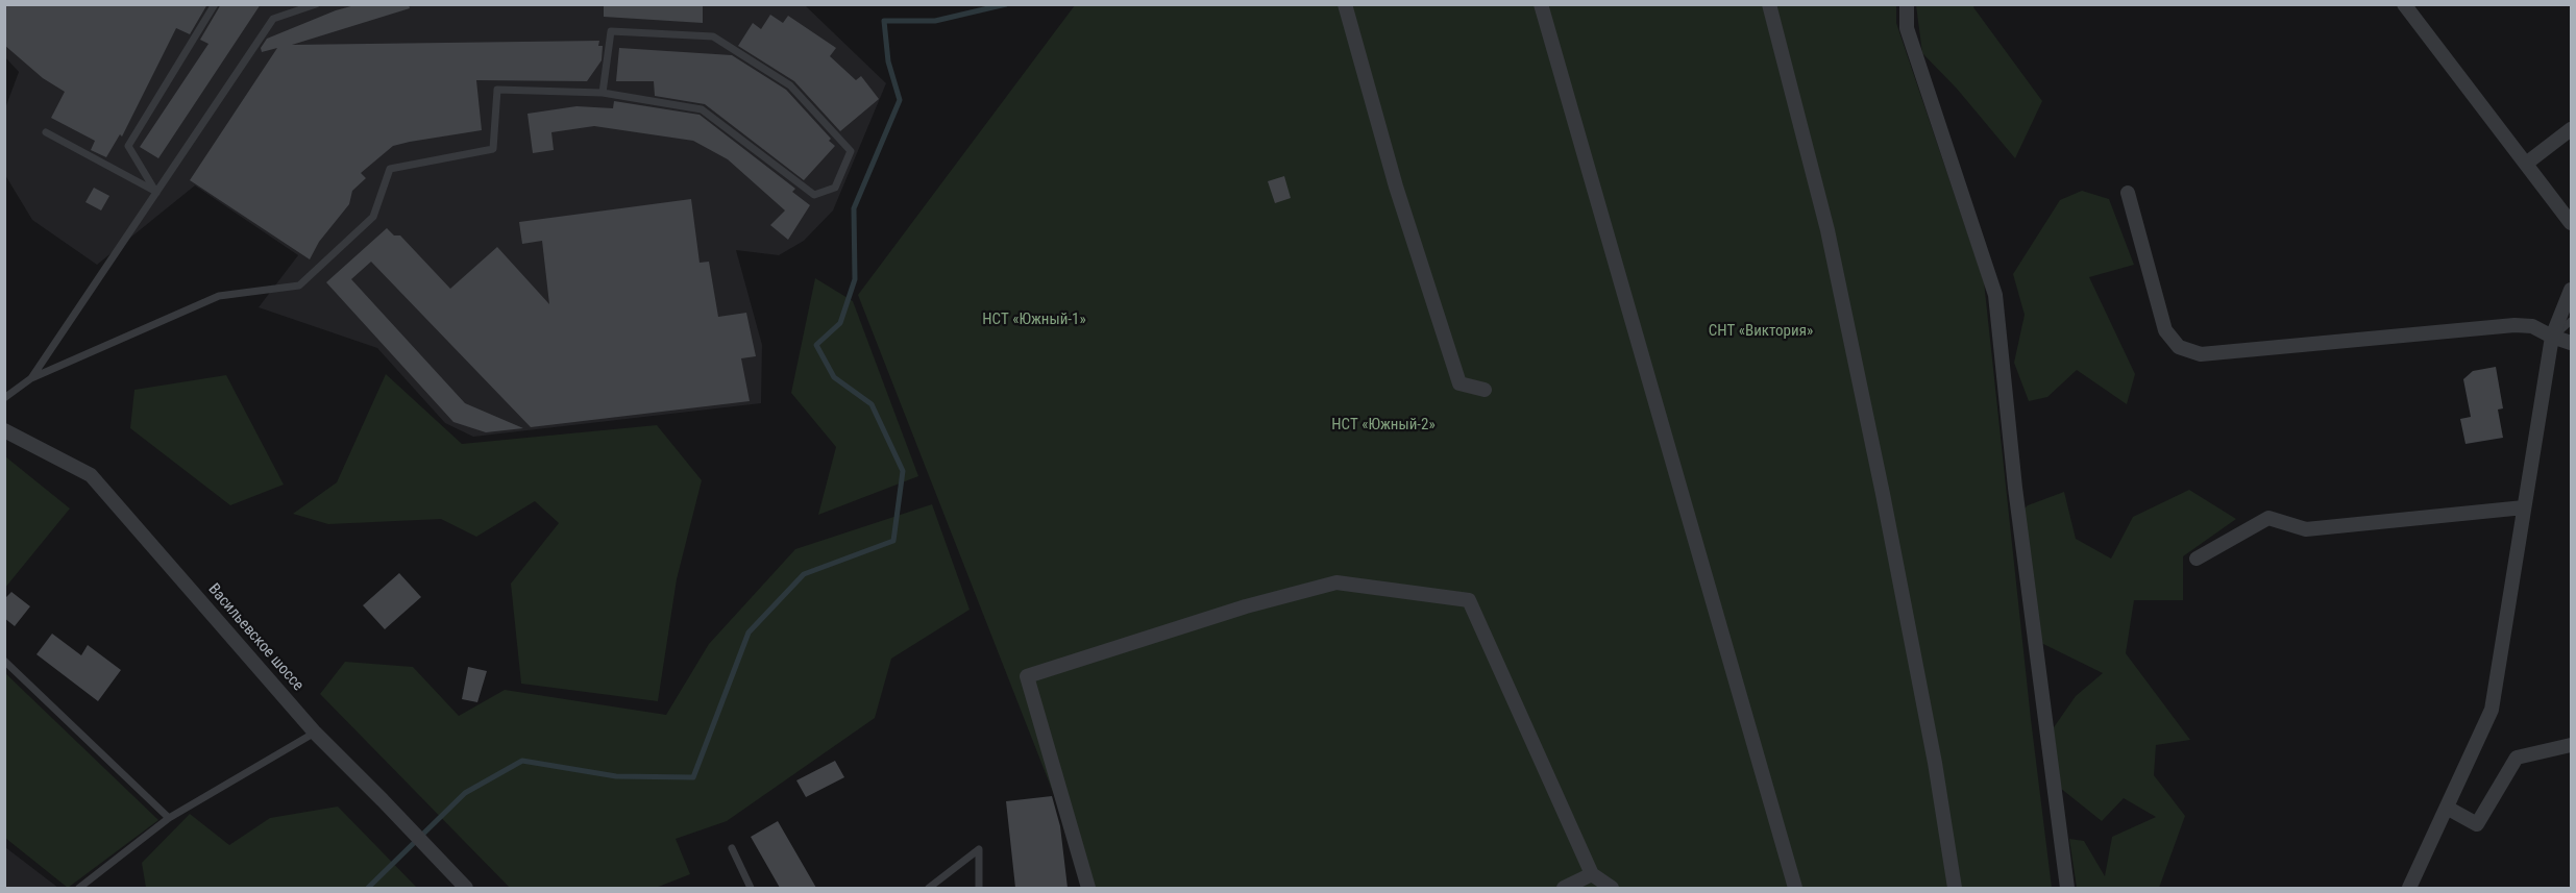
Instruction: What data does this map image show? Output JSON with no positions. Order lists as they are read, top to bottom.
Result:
{
  "streets": {
    "street": ["Васильевское шоссе"]
  },
  "parks": ["НСТ «Южный-1»", "СНТ «Виктория»", "НСТ «Южный-2»"]
}
